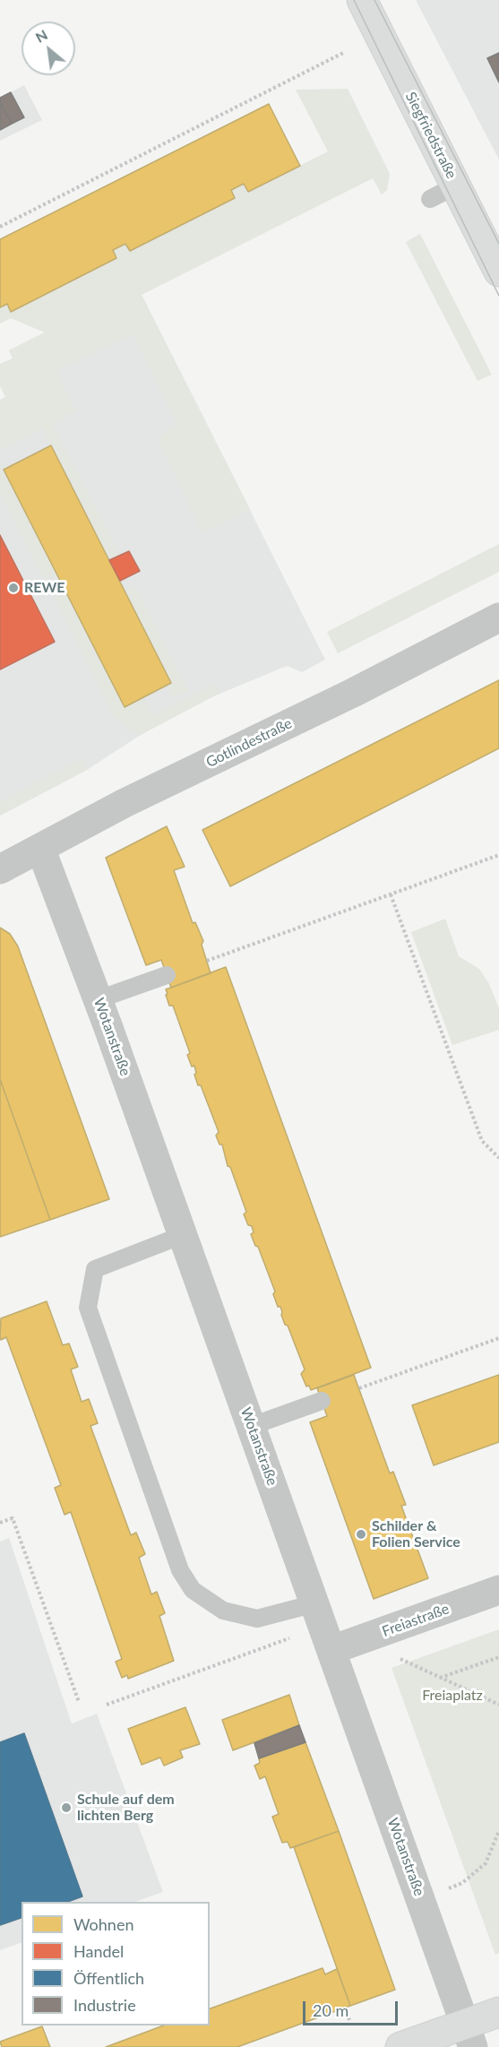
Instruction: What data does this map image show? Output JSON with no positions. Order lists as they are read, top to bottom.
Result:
{
  "streets": {
    "street": [
      "Siegfriedstraße",
      "Gotlindestraße",
      "Wotanstraße",
      "Freiastraße"
    ]
  },
  "crossings": [
    ["Gotlindestraße", "Wotanstraße"],
    ["Wotanstraße", "Freiastraße"]
  ],
  "parks": ["Freiaplatz"],
  "places": ["REWE", "Schilder & Folien Service", "Schule auf dem lichten Berg"],
  "legend": [
    "Wohnen",
    "Handel",
    "Öffentlich",
    "Industrie"
  ],
  "scale_bar": "20 m",
  "north": "top left"
}
